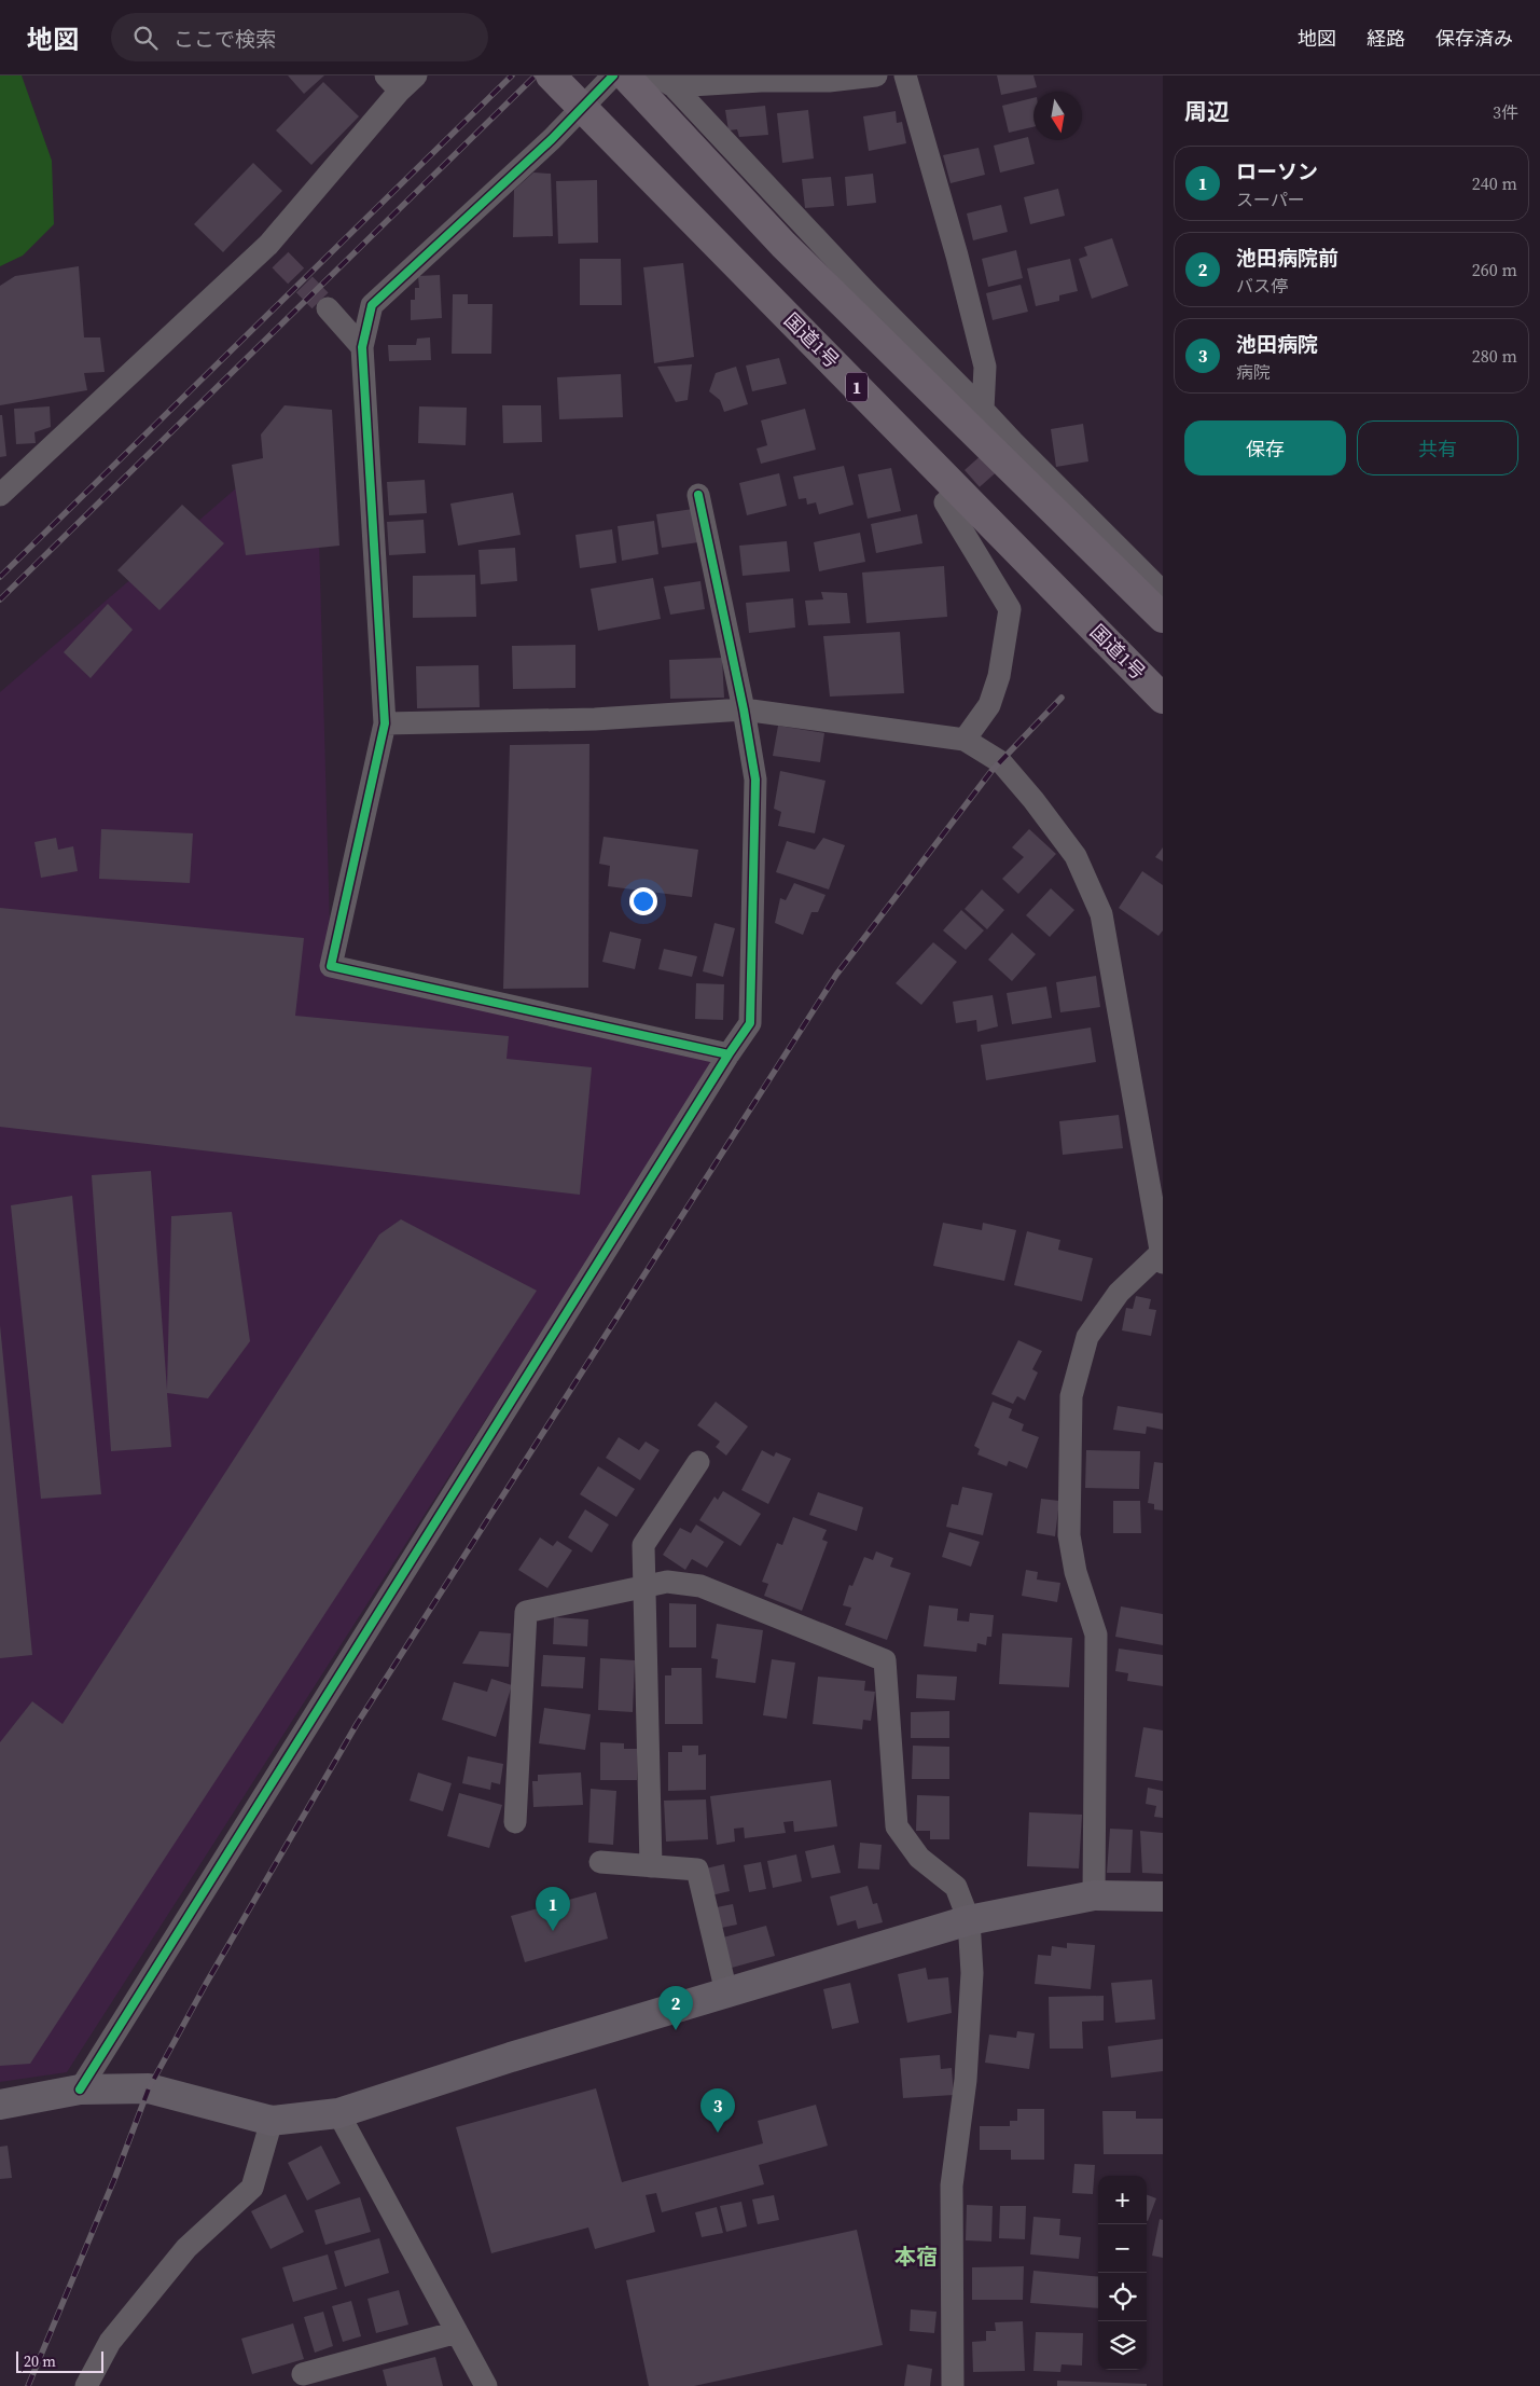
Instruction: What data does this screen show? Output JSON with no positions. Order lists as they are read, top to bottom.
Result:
{
  "streets": {
    "highway": ["国道1号", "1"]
  },
  "districts": ["本宿"],
  "scale_bar": "20 m",
  "north": "bottom",
  "page": {
    "header": "地図",
    "search": "ここで検索",
    "nav": ["地図", "経路", "保存済み"],
    "heading": ["周辺", "3件"],
    "list": [
      {
        "mark": "1",
        "name": "ローソン",
        "note": "スーパー",
        "value": "240 m"
      },
      {
        "mark": "2",
        "name": "池田病院前",
        "note": "バス停",
        "value": "260 m"
      },
      {
        "mark": "3",
        "name": "池田病院",
        "note": "病院",
        "value": "280 m"
      }
    ],
    "buttons": ["保存", "共有"],
    "pins": ["1", "2", "3"],
    "map_buttons": ["+", "−"],
    "scale": "20 m"
  }
}
